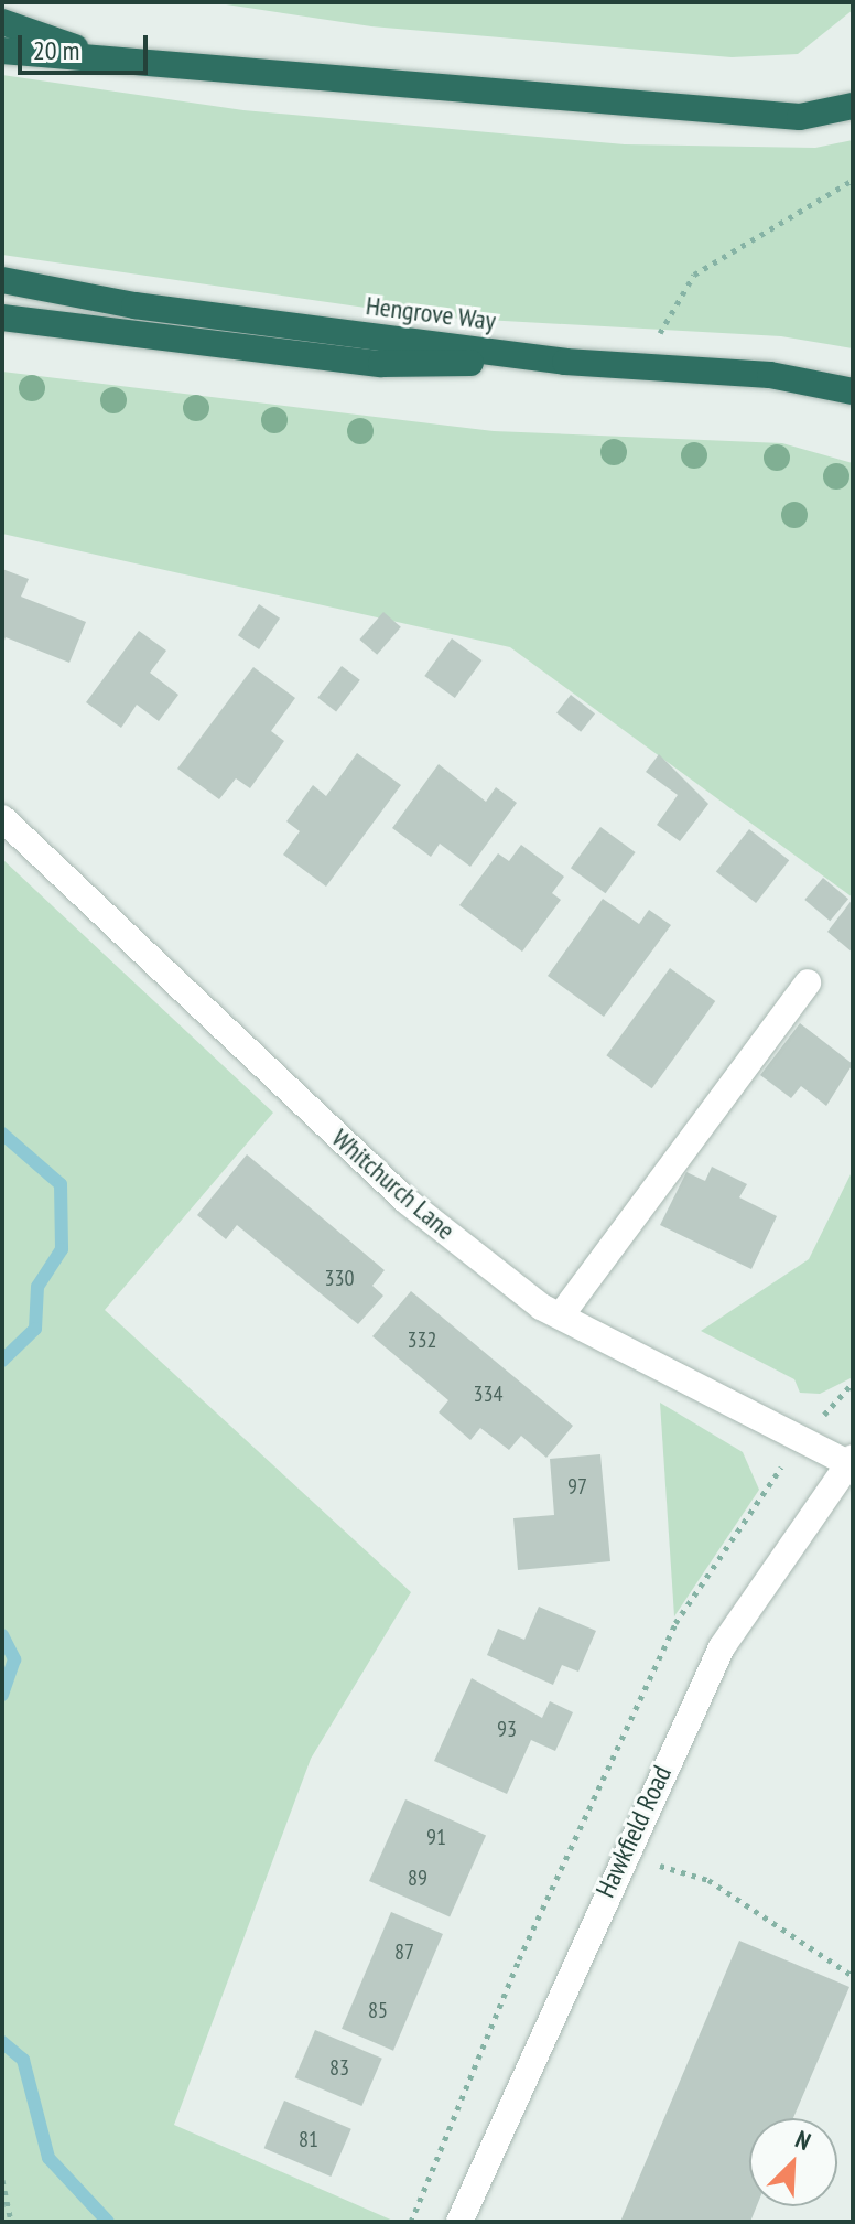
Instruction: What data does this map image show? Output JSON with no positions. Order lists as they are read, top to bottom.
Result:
{
  "streets": {
    "highway": ["Hengrove Way"],
    "street": ["Whitchurch Lane", "Hawkfield Road"]
  },
  "crossings": [
    ["Whitchurch Lane", "Hawkfield Road"]
  ],
  "house_numbers": [
    "330",
    "332",
    "334",
    "97",
    "93",
    "91",
    "89",
    "87",
    "85",
    "83",
    "81"
  ],
  "scale_bar": "20 m",
  "north": "top right"
}
